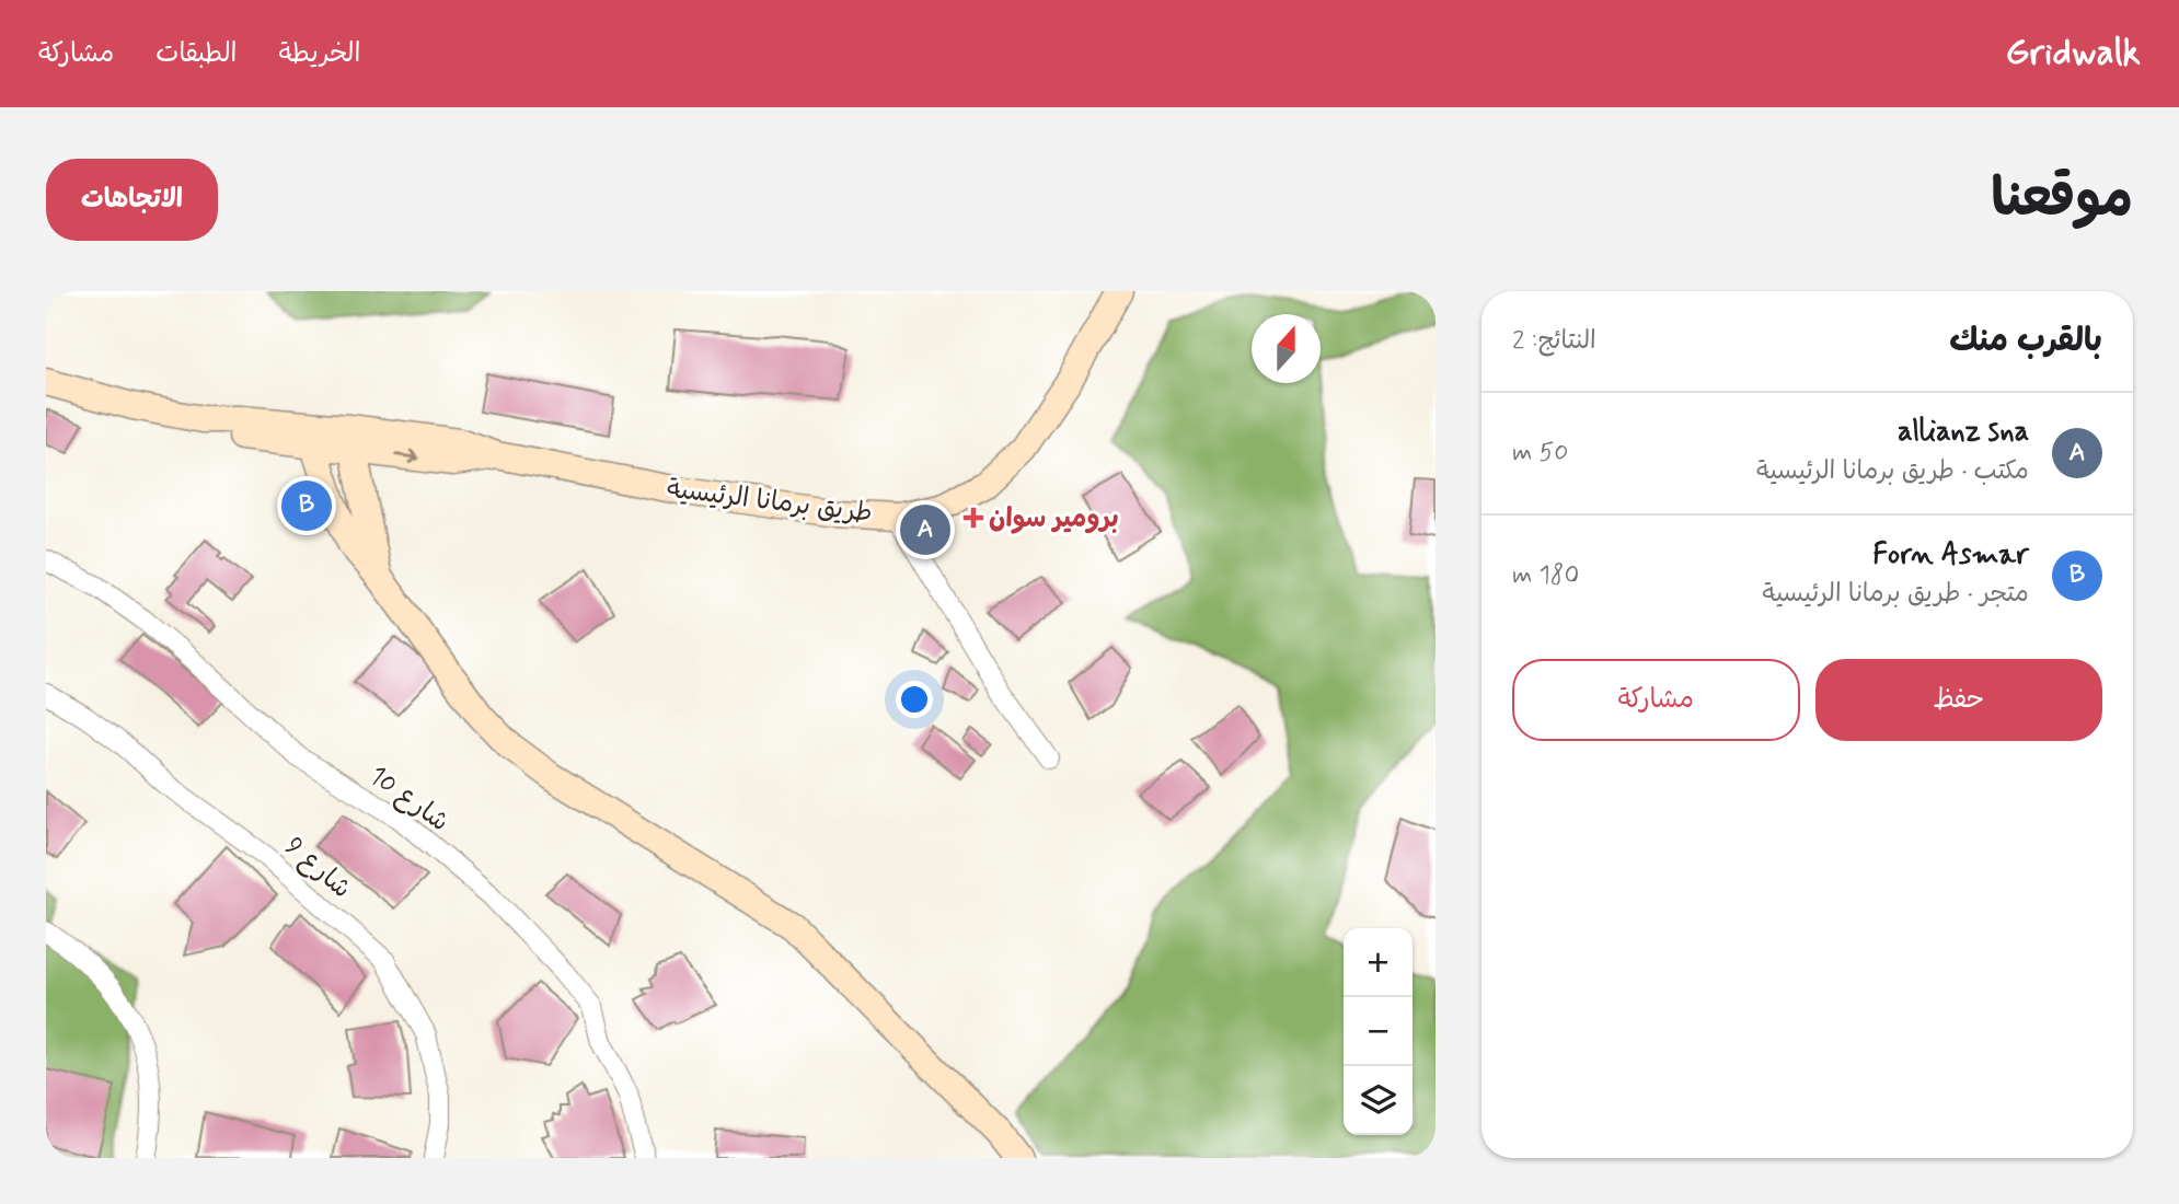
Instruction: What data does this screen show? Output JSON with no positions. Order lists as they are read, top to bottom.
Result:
{
  "streets": {
    "main road": ["طريق برمانا الرئيسية"],
    "street": ["شارع 10", "شارع 9"]
  },
  "places": {
    "health": ["برومير سوان"]
  },
  "north": "top",
  "page": {
    "header": "Gridwalk",
    "nav": ["الخريطة", "الطبقات", "مشاركة"],
    "title": "موقعنا",
    "buttons": [
      "الاتجاهات",
      ["حفظ", "مشاركة"]
    ],
    "heading": ["بالقرب منك", "النتائج: 2"],
    "list": [
      {
        "mark": "A",
        "name": "allianz sna",
        "note": "مكتب · طريق برمانا الرئيسية",
        "value": "50 m"
      },
      {
        "mark": "B",
        "name": "Forn Asmar",
        "note": "متجر · طريق برمانا الرئيسية",
        "value": "180 m"
      }
    ],
    "pins": ["B", "A"],
    "map_buttons": ["+", "−"]
  }
}
